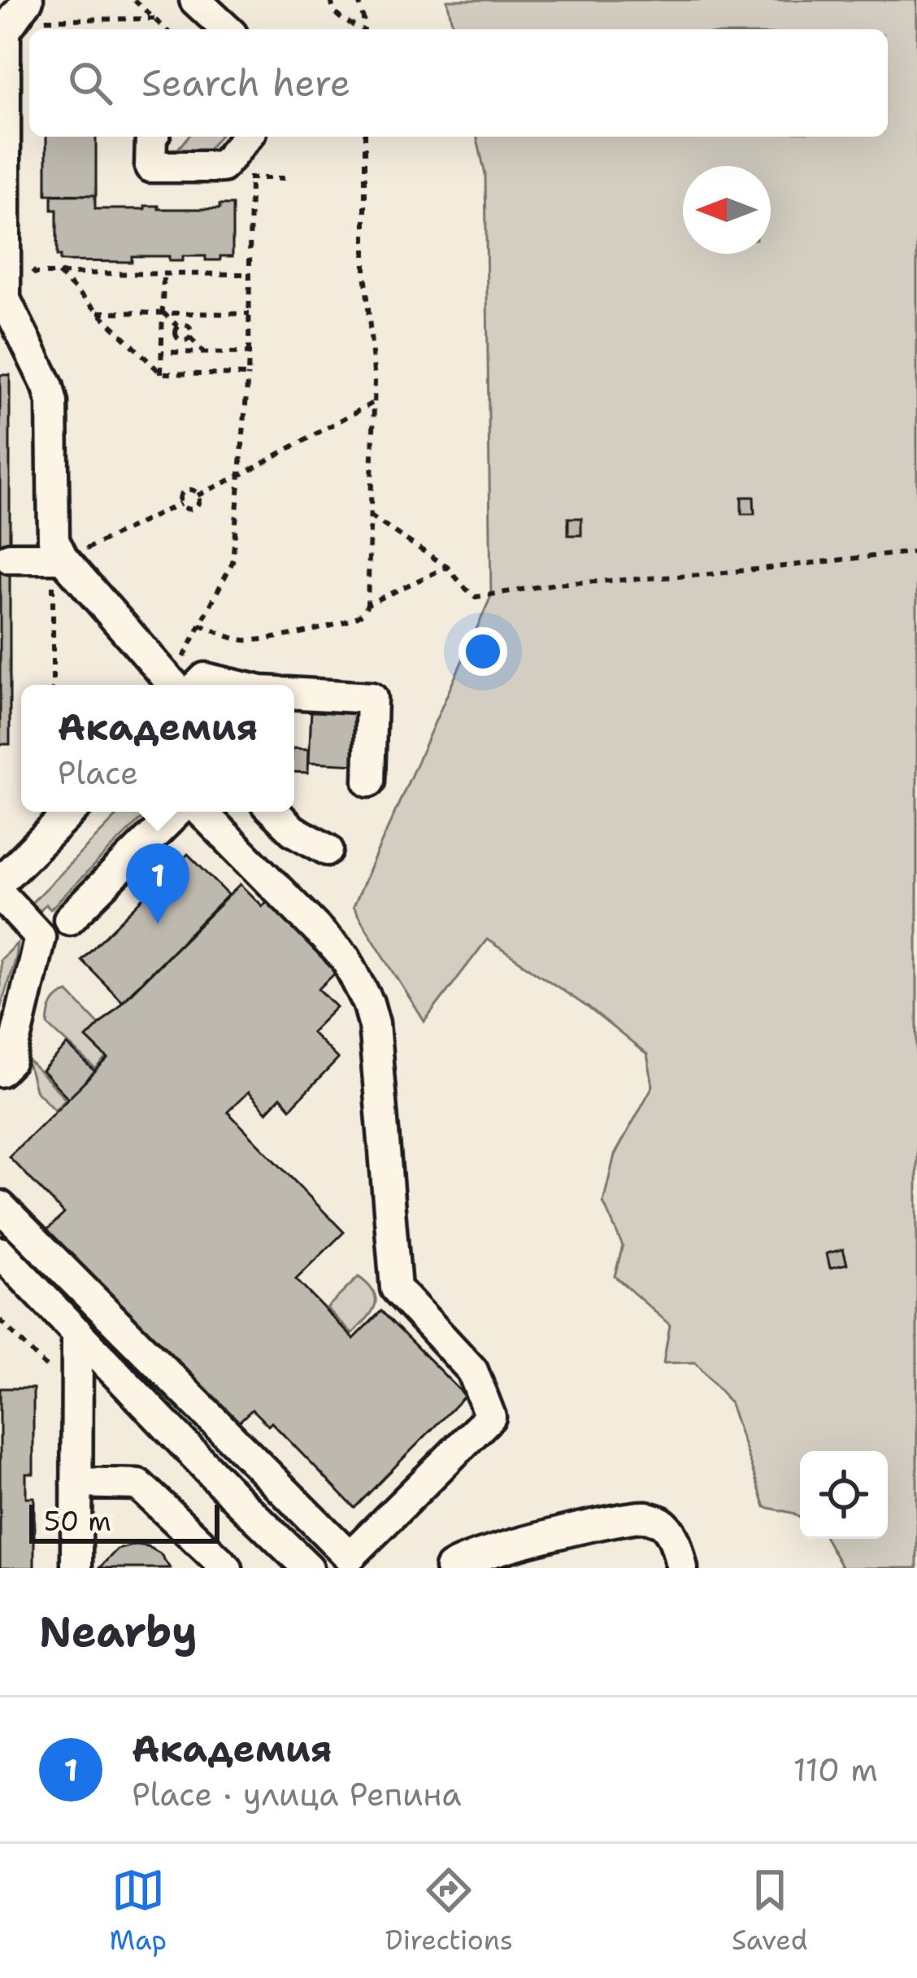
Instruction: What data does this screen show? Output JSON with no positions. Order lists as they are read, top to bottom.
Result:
{
  "scale_bar": "50 m",
  "north": "left",
  "page": {
    "search": "Search here",
    "popup": ["Академия", "Place"],
    "pins": "1",
    "scale": "50 m",
    "heading": "Nearby",
    "list": [
      {
        "mark": "1",
        "name": "Академия",
        "note": "Place · улица Репина",
        "value": "110 m"
      }
    ],
    "nav": ["Map", "Directions", "Saved"]
  }
}
